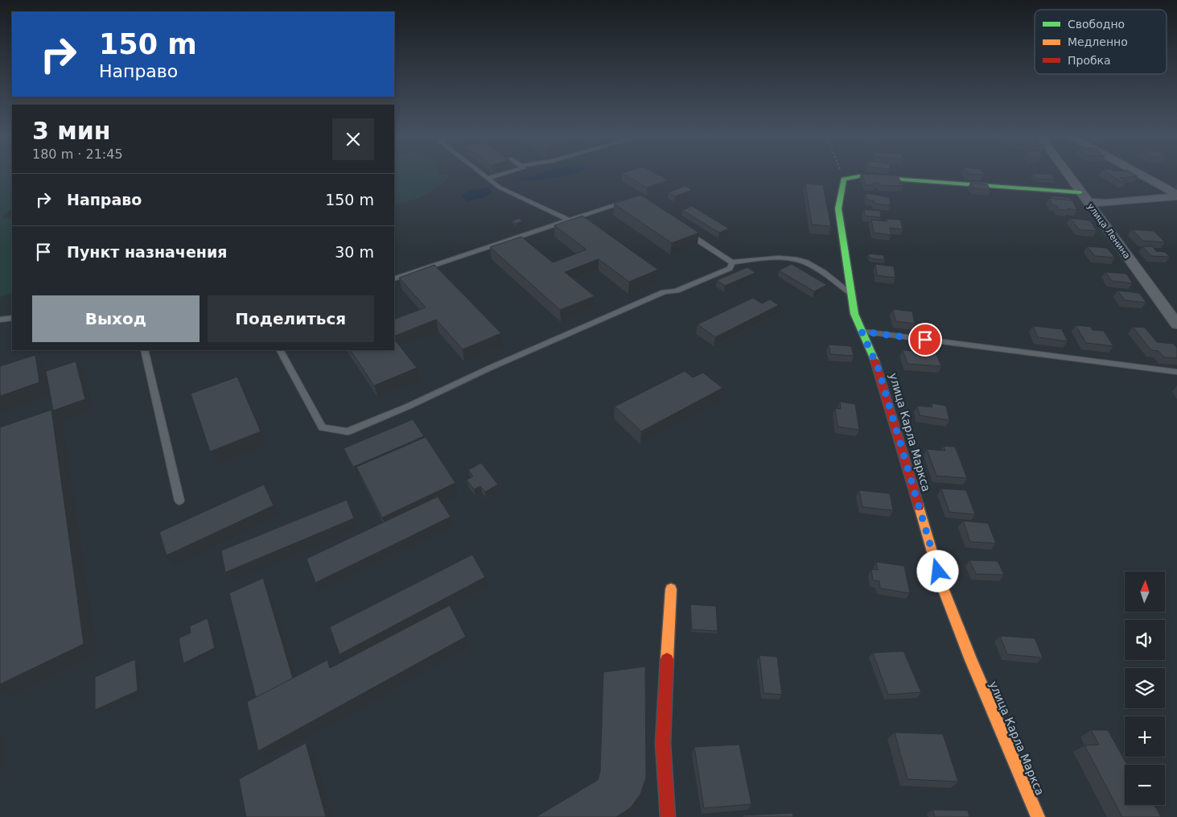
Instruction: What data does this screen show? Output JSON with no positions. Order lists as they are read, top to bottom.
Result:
{
  "streets": {
    "street": ["улица Ленина", "улица Карла Маркса"]
  },
  "legend": ["Свободно", "Медленно", "Пробка"],
  "north": "top",
  "page": {
    "turn": ["150 m", "Направо"],
    "heading": ["3 мин", "180 m · 21:45"],
    "list": [
      {
        "name": "Направо",
        "value": "150 m"
      },
      {
        "name": "Пункт назначения",
        "value": "30 m"
      }
    ],
    "buttons": ["Выход", "Поделиться"],
    "map_buttons": ["+", "−"]
  }
}
